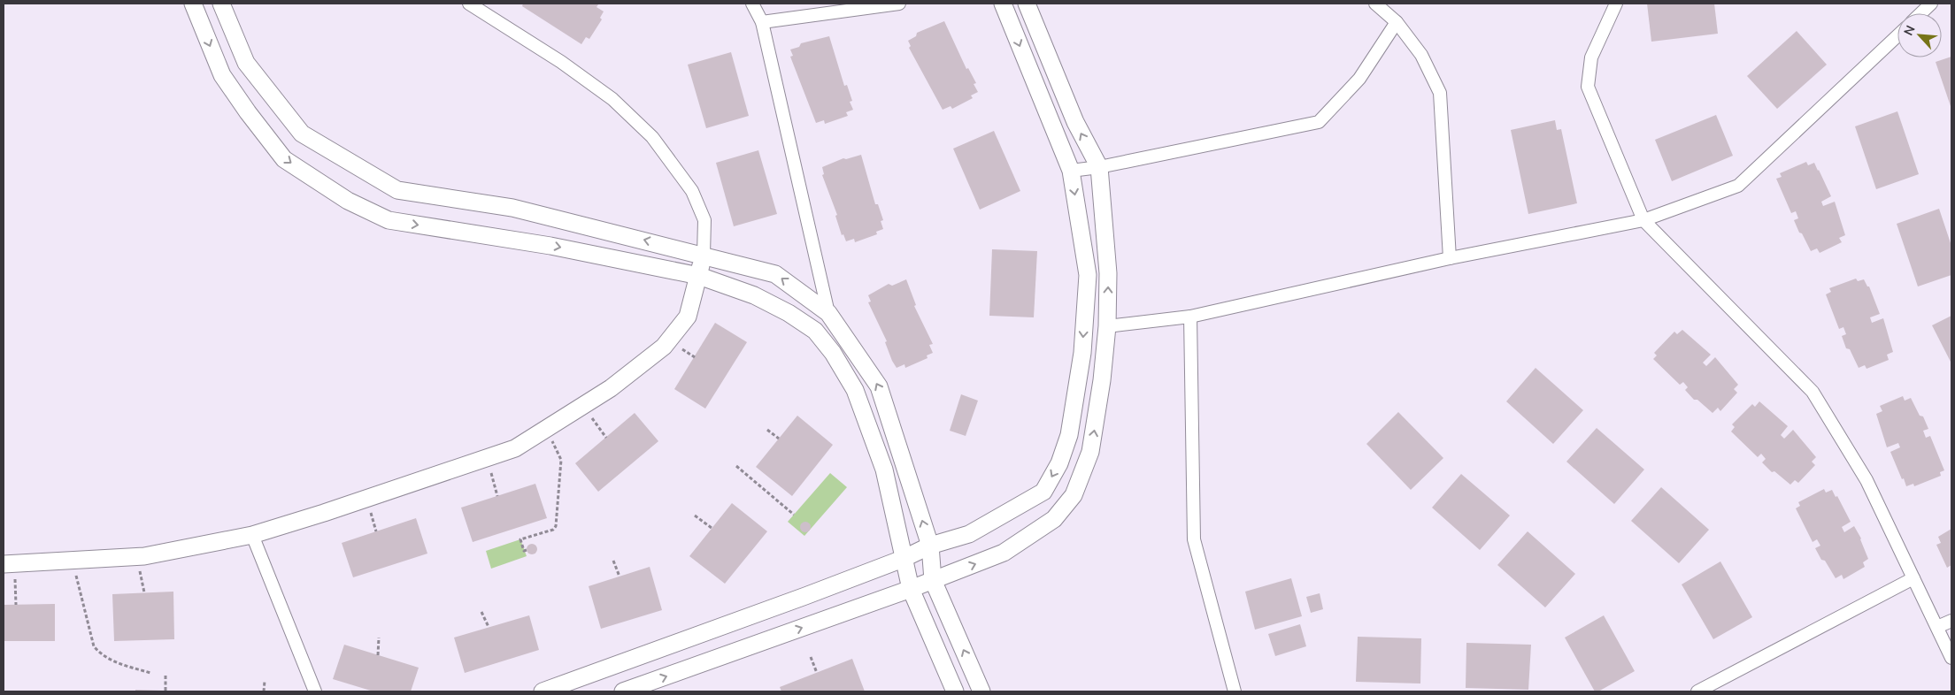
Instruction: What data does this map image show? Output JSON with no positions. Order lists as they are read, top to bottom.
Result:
{
  "north": "top left"
}
